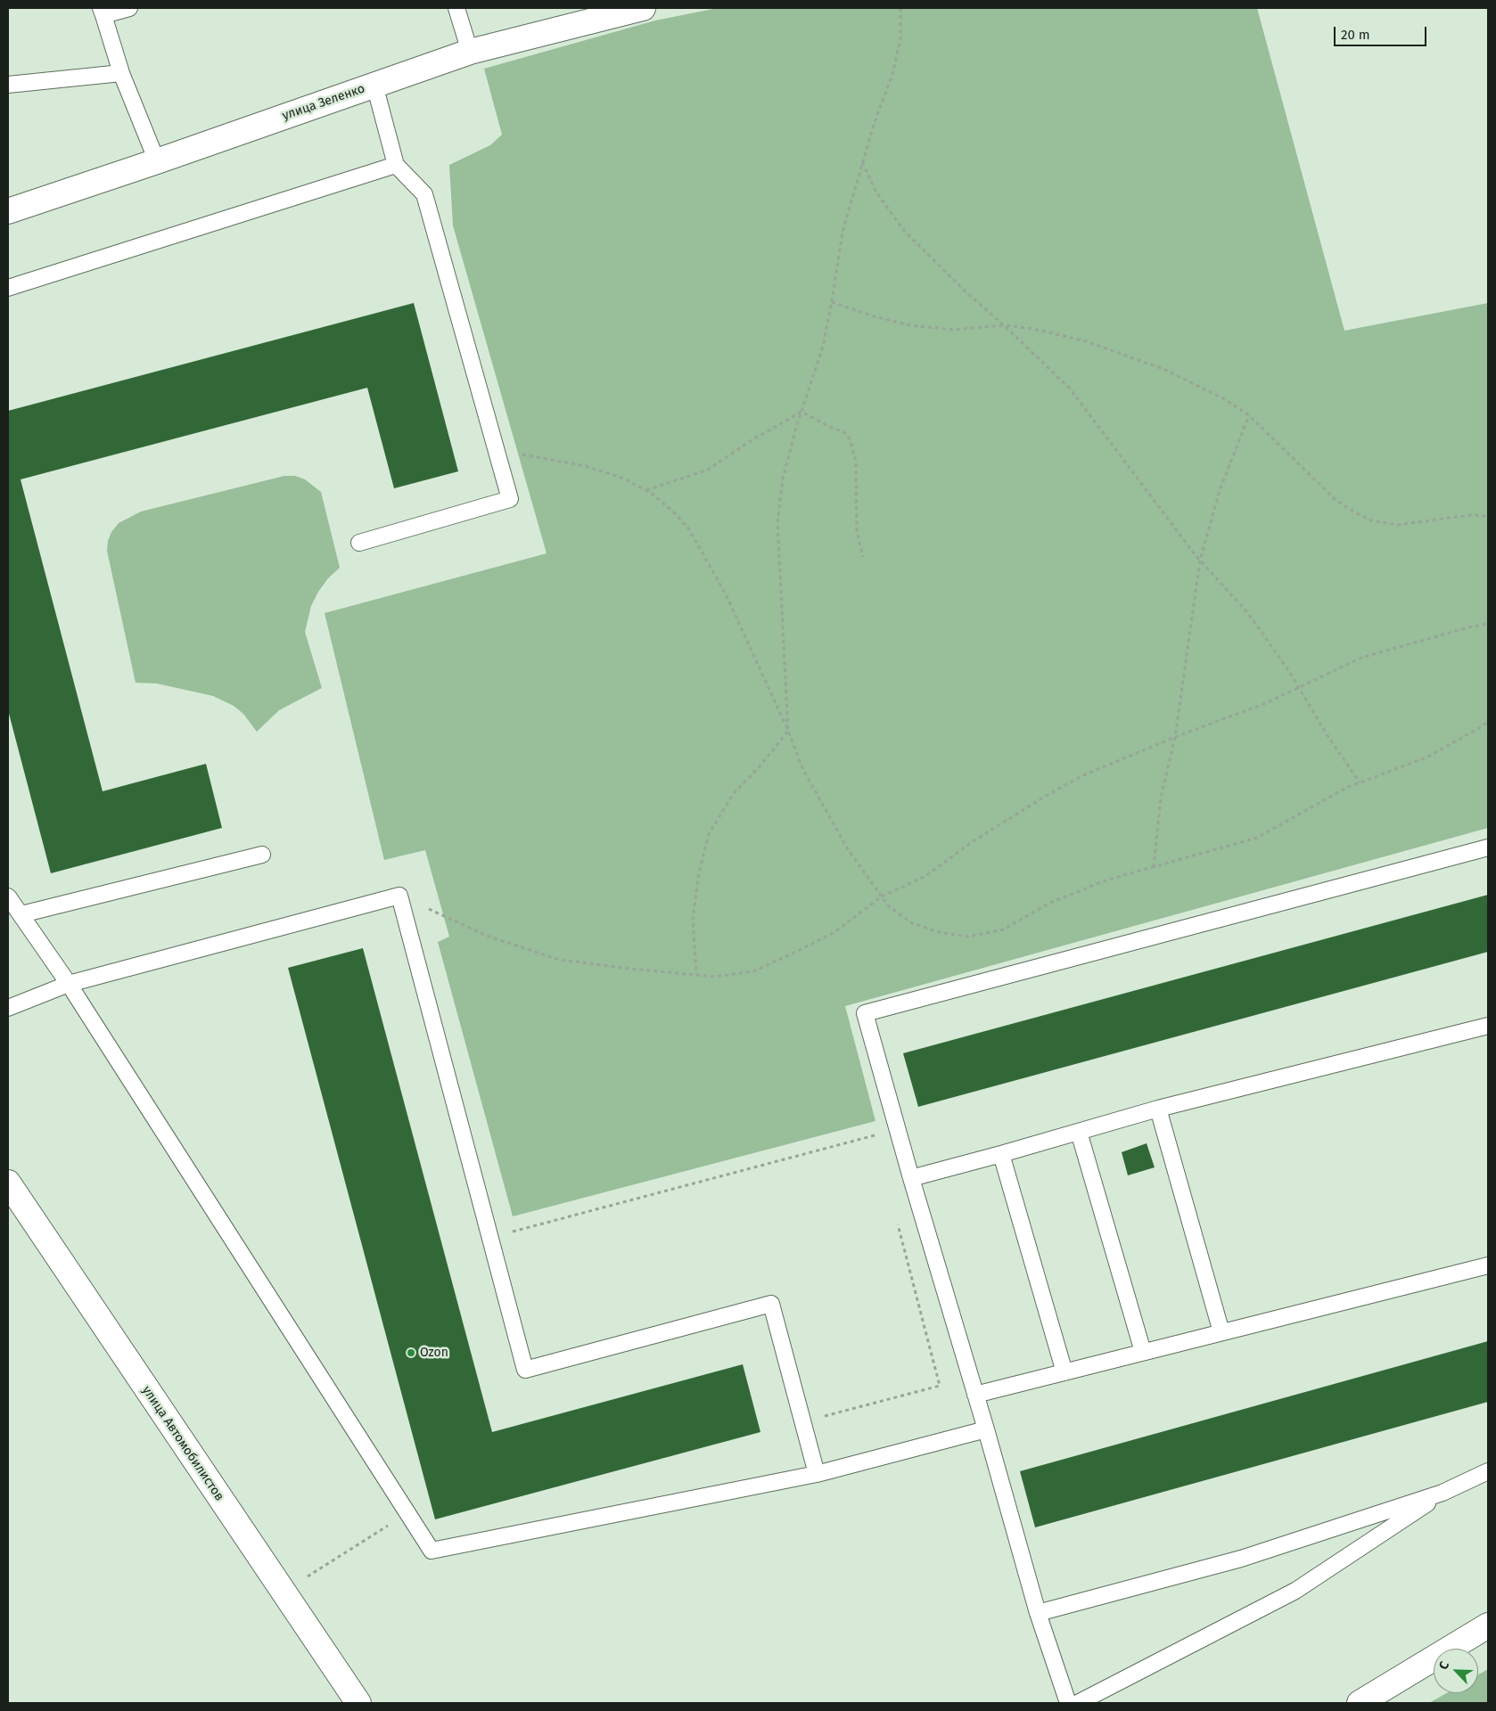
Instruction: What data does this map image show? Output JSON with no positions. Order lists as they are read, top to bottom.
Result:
{
  "streets": {
    "street": ["улица Зеленко", "улица Автомобилистов"]
  },
  "places": ["Ozon"],
  "scale_bar": "20 m",
  "north": "top left"
}
